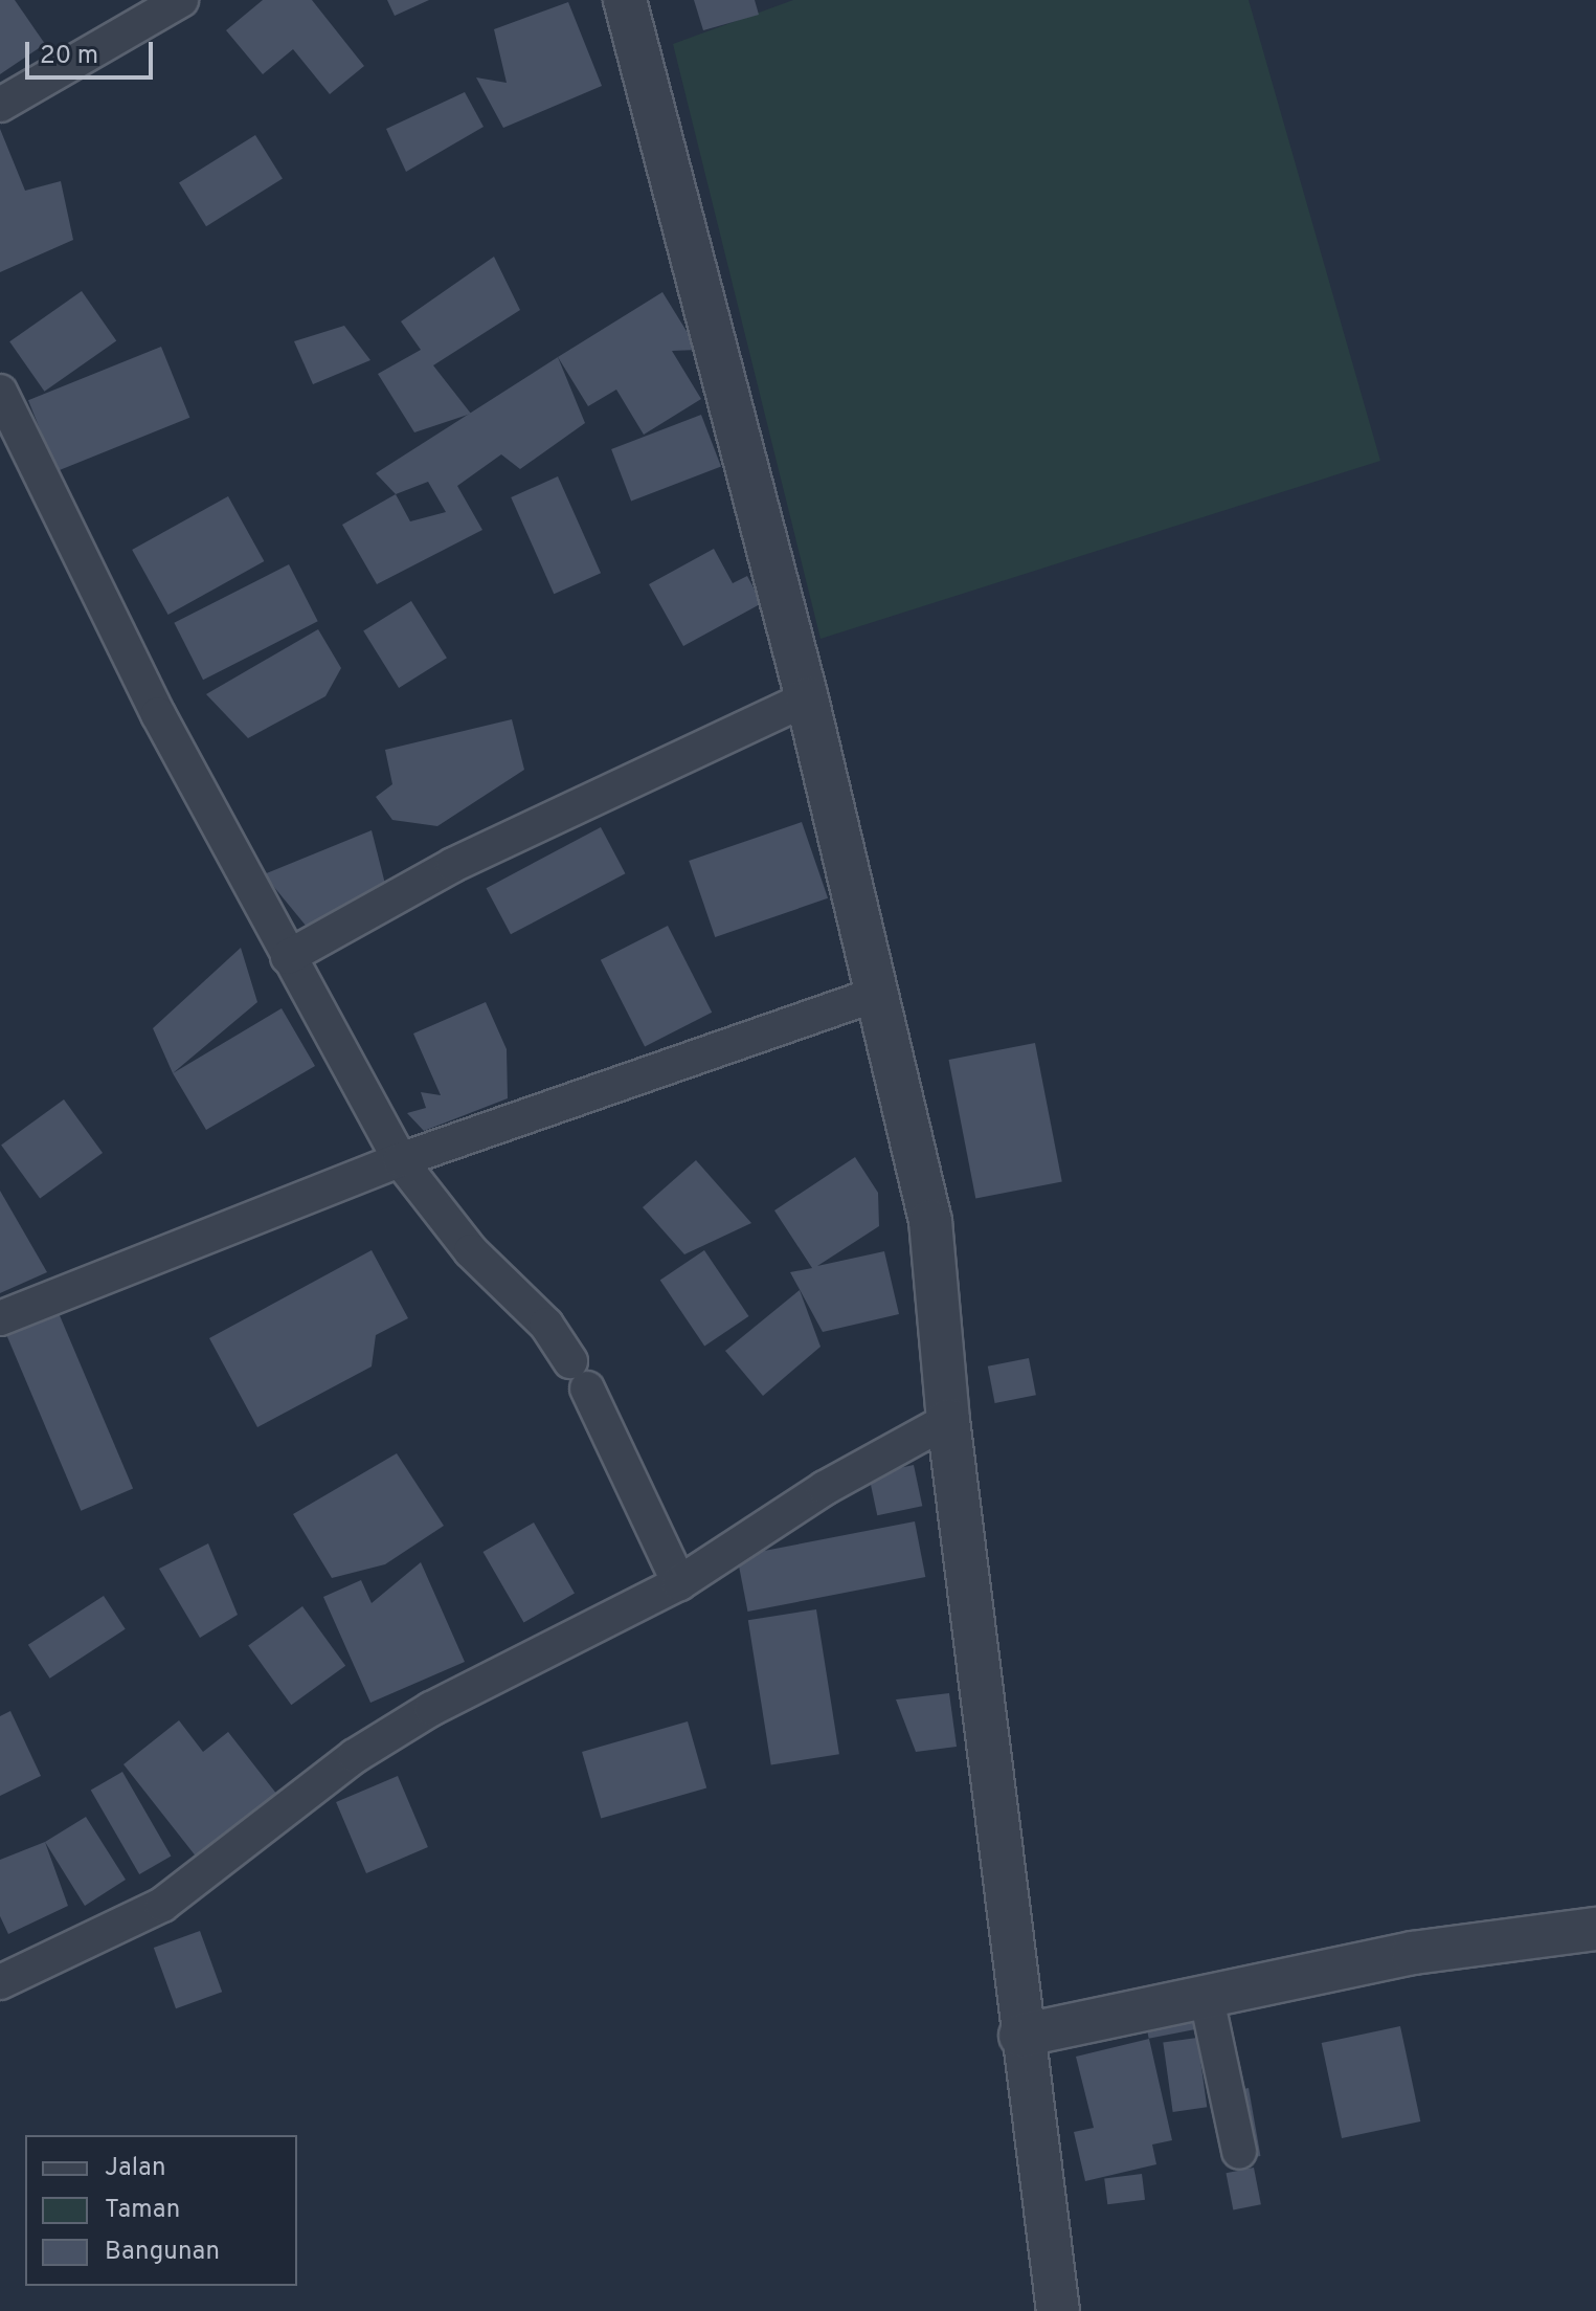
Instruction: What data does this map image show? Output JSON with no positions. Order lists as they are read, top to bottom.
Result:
{
  "legend": ["Jalan", "Taman", "Bangunan"],
  "scale_bar": "20 m"
}
